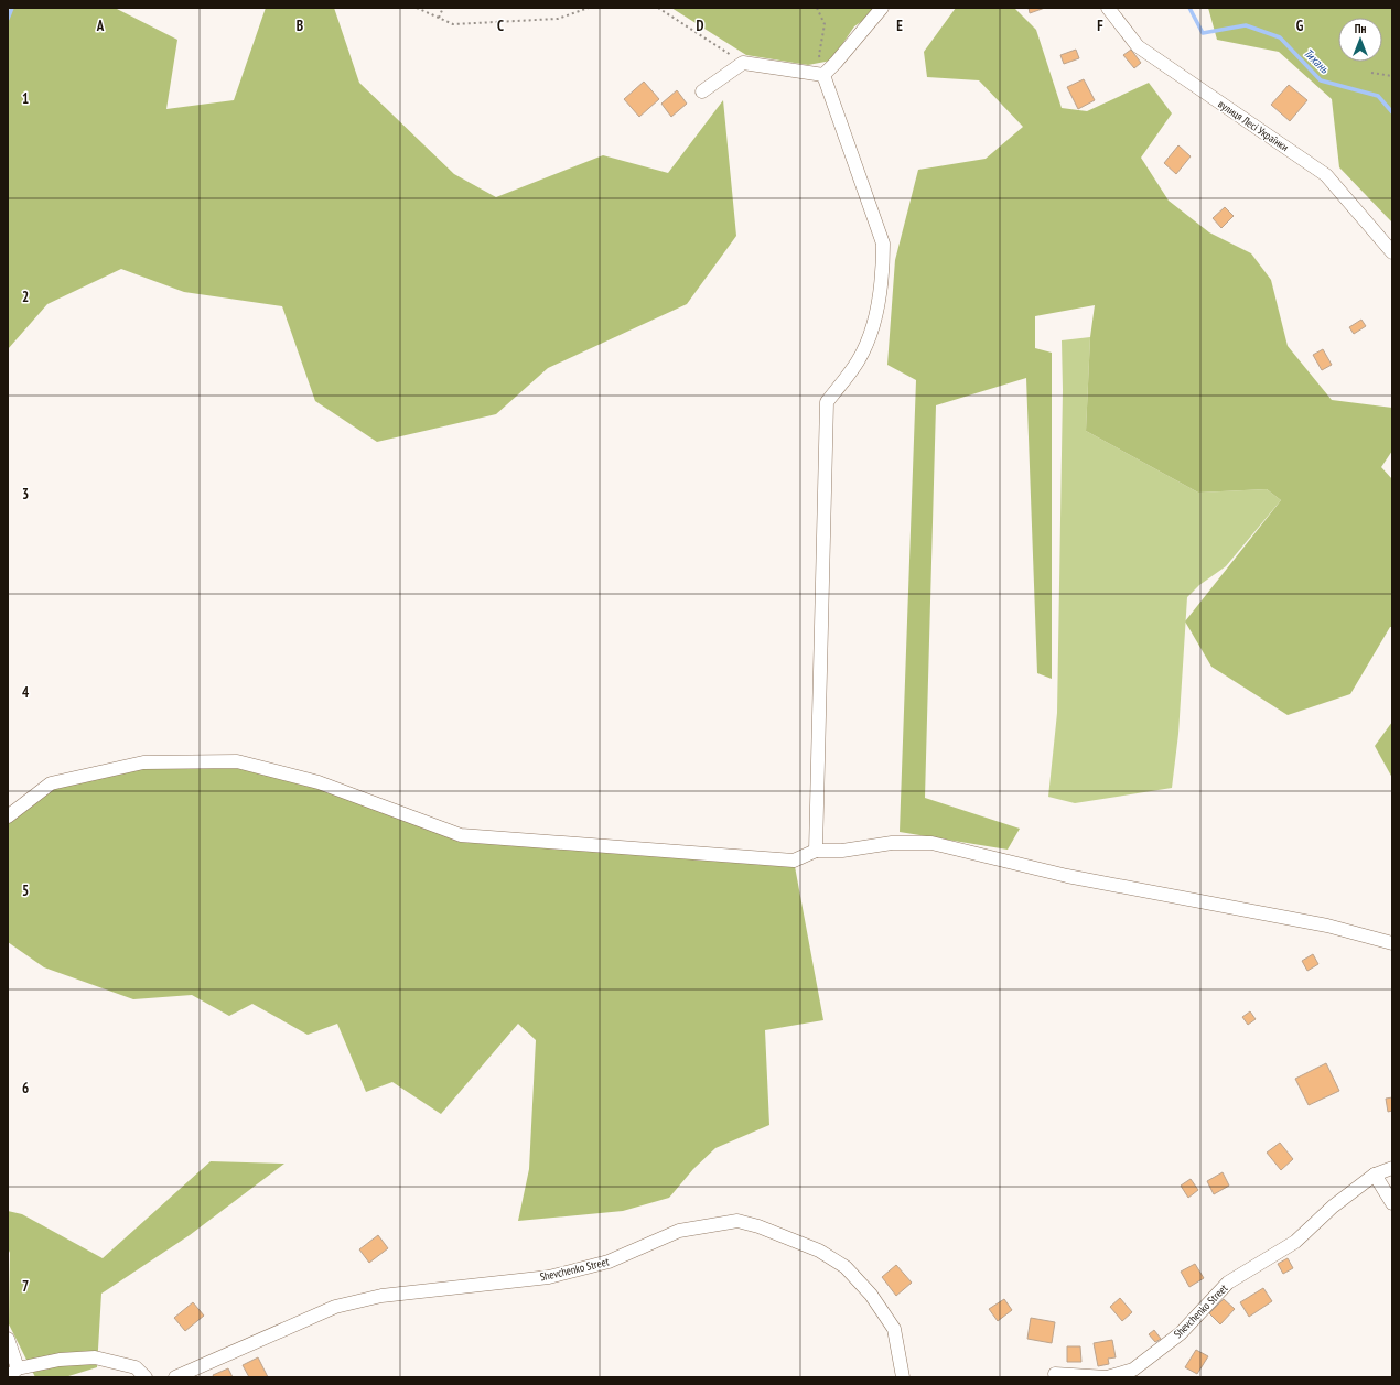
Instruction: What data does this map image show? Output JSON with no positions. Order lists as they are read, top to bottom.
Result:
{
  "streets": {
    "street": ["вулиця Лесі Українки", "Shevchenko Street"]
  },
  "water": ["Тихань"],
  "north": "top",
  "grid": {
    "columns": [
      "A",
      "B",
      "C",
      "D",
      "E",
      "F",
      "G"
    ],
    "rows": [
      "1",
      "2",
      "3",
      "4",
      "5",
      "6",
      "7"
    ]
  }
}
